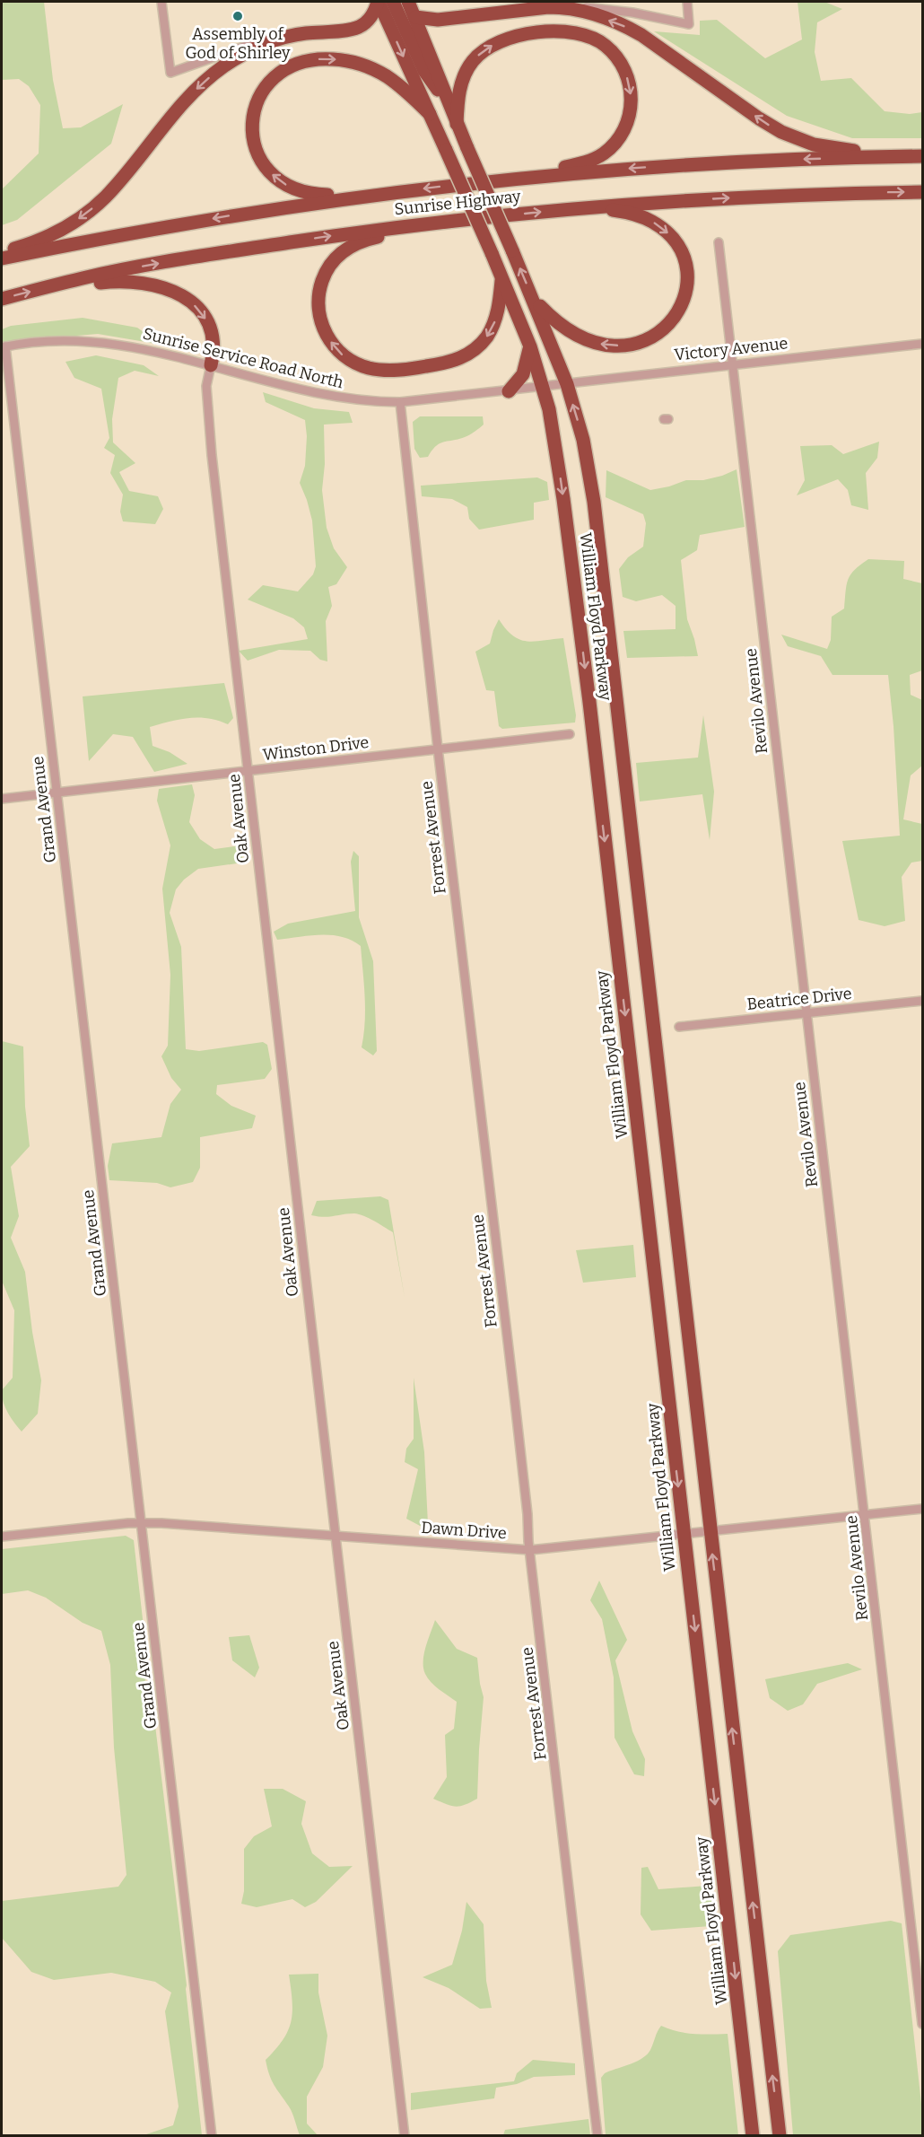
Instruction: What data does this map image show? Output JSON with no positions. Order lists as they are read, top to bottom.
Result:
{
  "streets": {
    "highway": ["Sunrise Highway", "William Floyd Parkway"],
    "street": [
      "Victory Avenue",
      "Sunrise Service Road North",
      "Revilo Avenue",
      "Winston Drive",
      "Grand Avenue",
      "Oak Avenue",
      "Forrest Avenue",
      "Beatrice Drive",
      "Dawn Drive"
    ]
  },
  "crossings": [
    ["Victory Avenue", "Sunrise Service Road North"],
    ["Victory Avenue", "William Floyd Parkway"],
    ["Victory Avenue", "Revilo Avenue"],
    ["Sunrise Service Road North", "William Floyd Parkway"],
    ["Sunrise Service Road North", "Grand Avenue"],
    ["Sunrise Service Road North", "Oak Avenue"],
    ["Sunrise Service Road North", "Forrest Avenue"],
    ["William Floyd Parkway", "Dawn Drive"],
    ["Revilo Avenue", "Beatrice Drive"],
    ["Revilo Avenue", "Dawn Drive"],
    ["Winston Drive", "Grand Avenue"],
    ["Winston Drive", "Oak Avenue"],
    ["Winston Drive", "Forrest Avenue"],
    ["Grand Avenue", "Dawn Drive"],
    ["Oak Avenue", "Dawn Drive"],
    ["Forrest Avenue", "Dawn Drive"]
  ],
  "places": ["Assembly of God of Shirley"]
}
